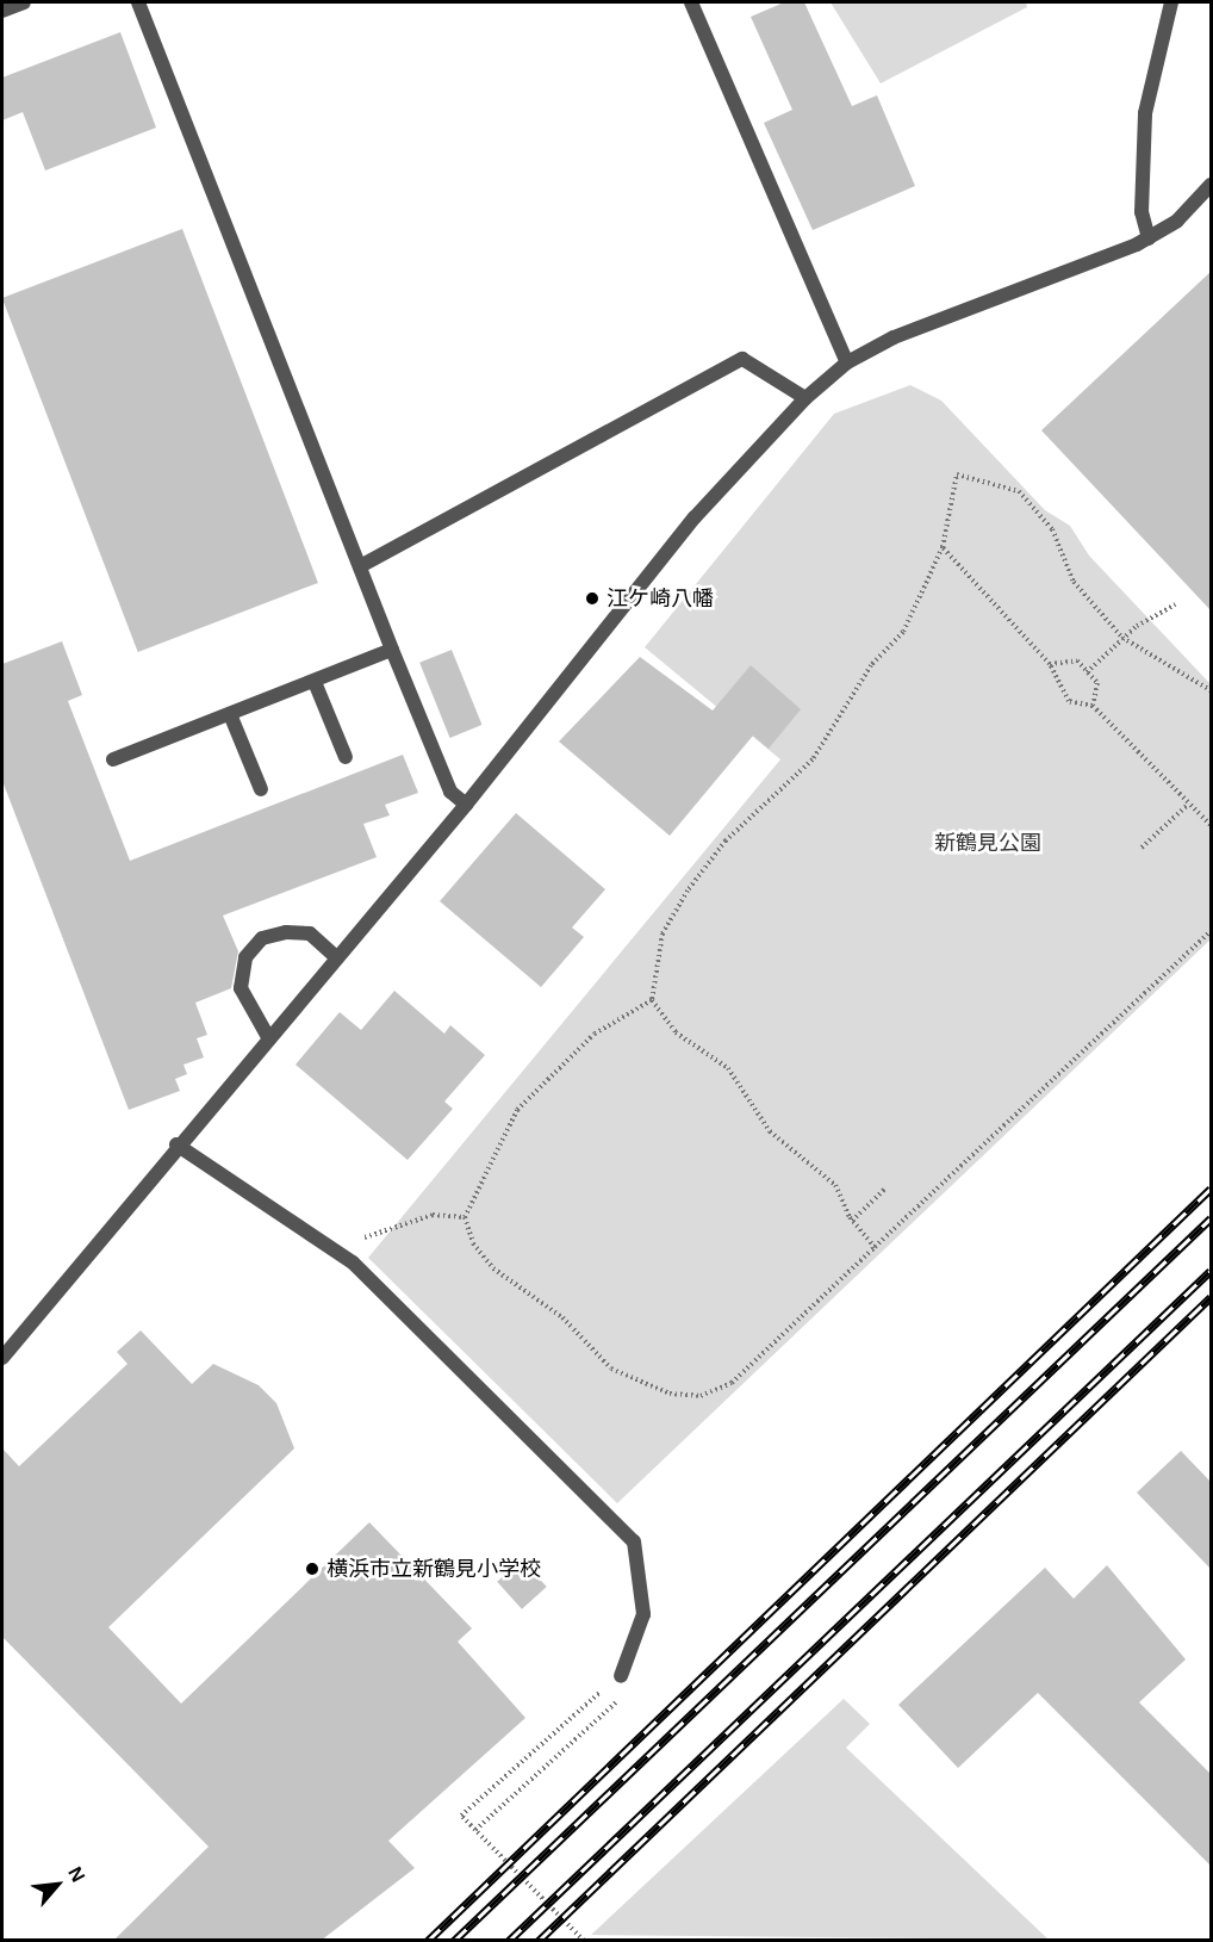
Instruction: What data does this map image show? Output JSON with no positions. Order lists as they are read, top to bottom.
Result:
{
  "parks": ["新鶴見公園"],
  "places": ["江ケ崎八幡", "横浜市立新鶴見小学校"],
  "north": "top right"
}
